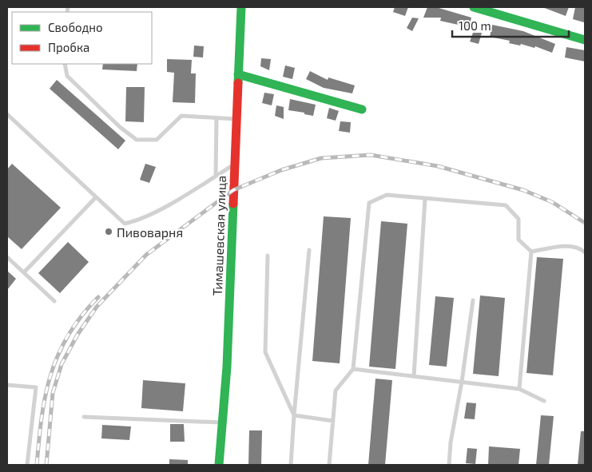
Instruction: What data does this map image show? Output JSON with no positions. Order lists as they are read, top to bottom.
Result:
{
  "streets": {
    "street": ["Тимашевская улица"]
  },
  "places": ["Пивоварня"],
  "legend": ["Свободно", "Пробка"],
  "scale_bar": "100 m"
}
